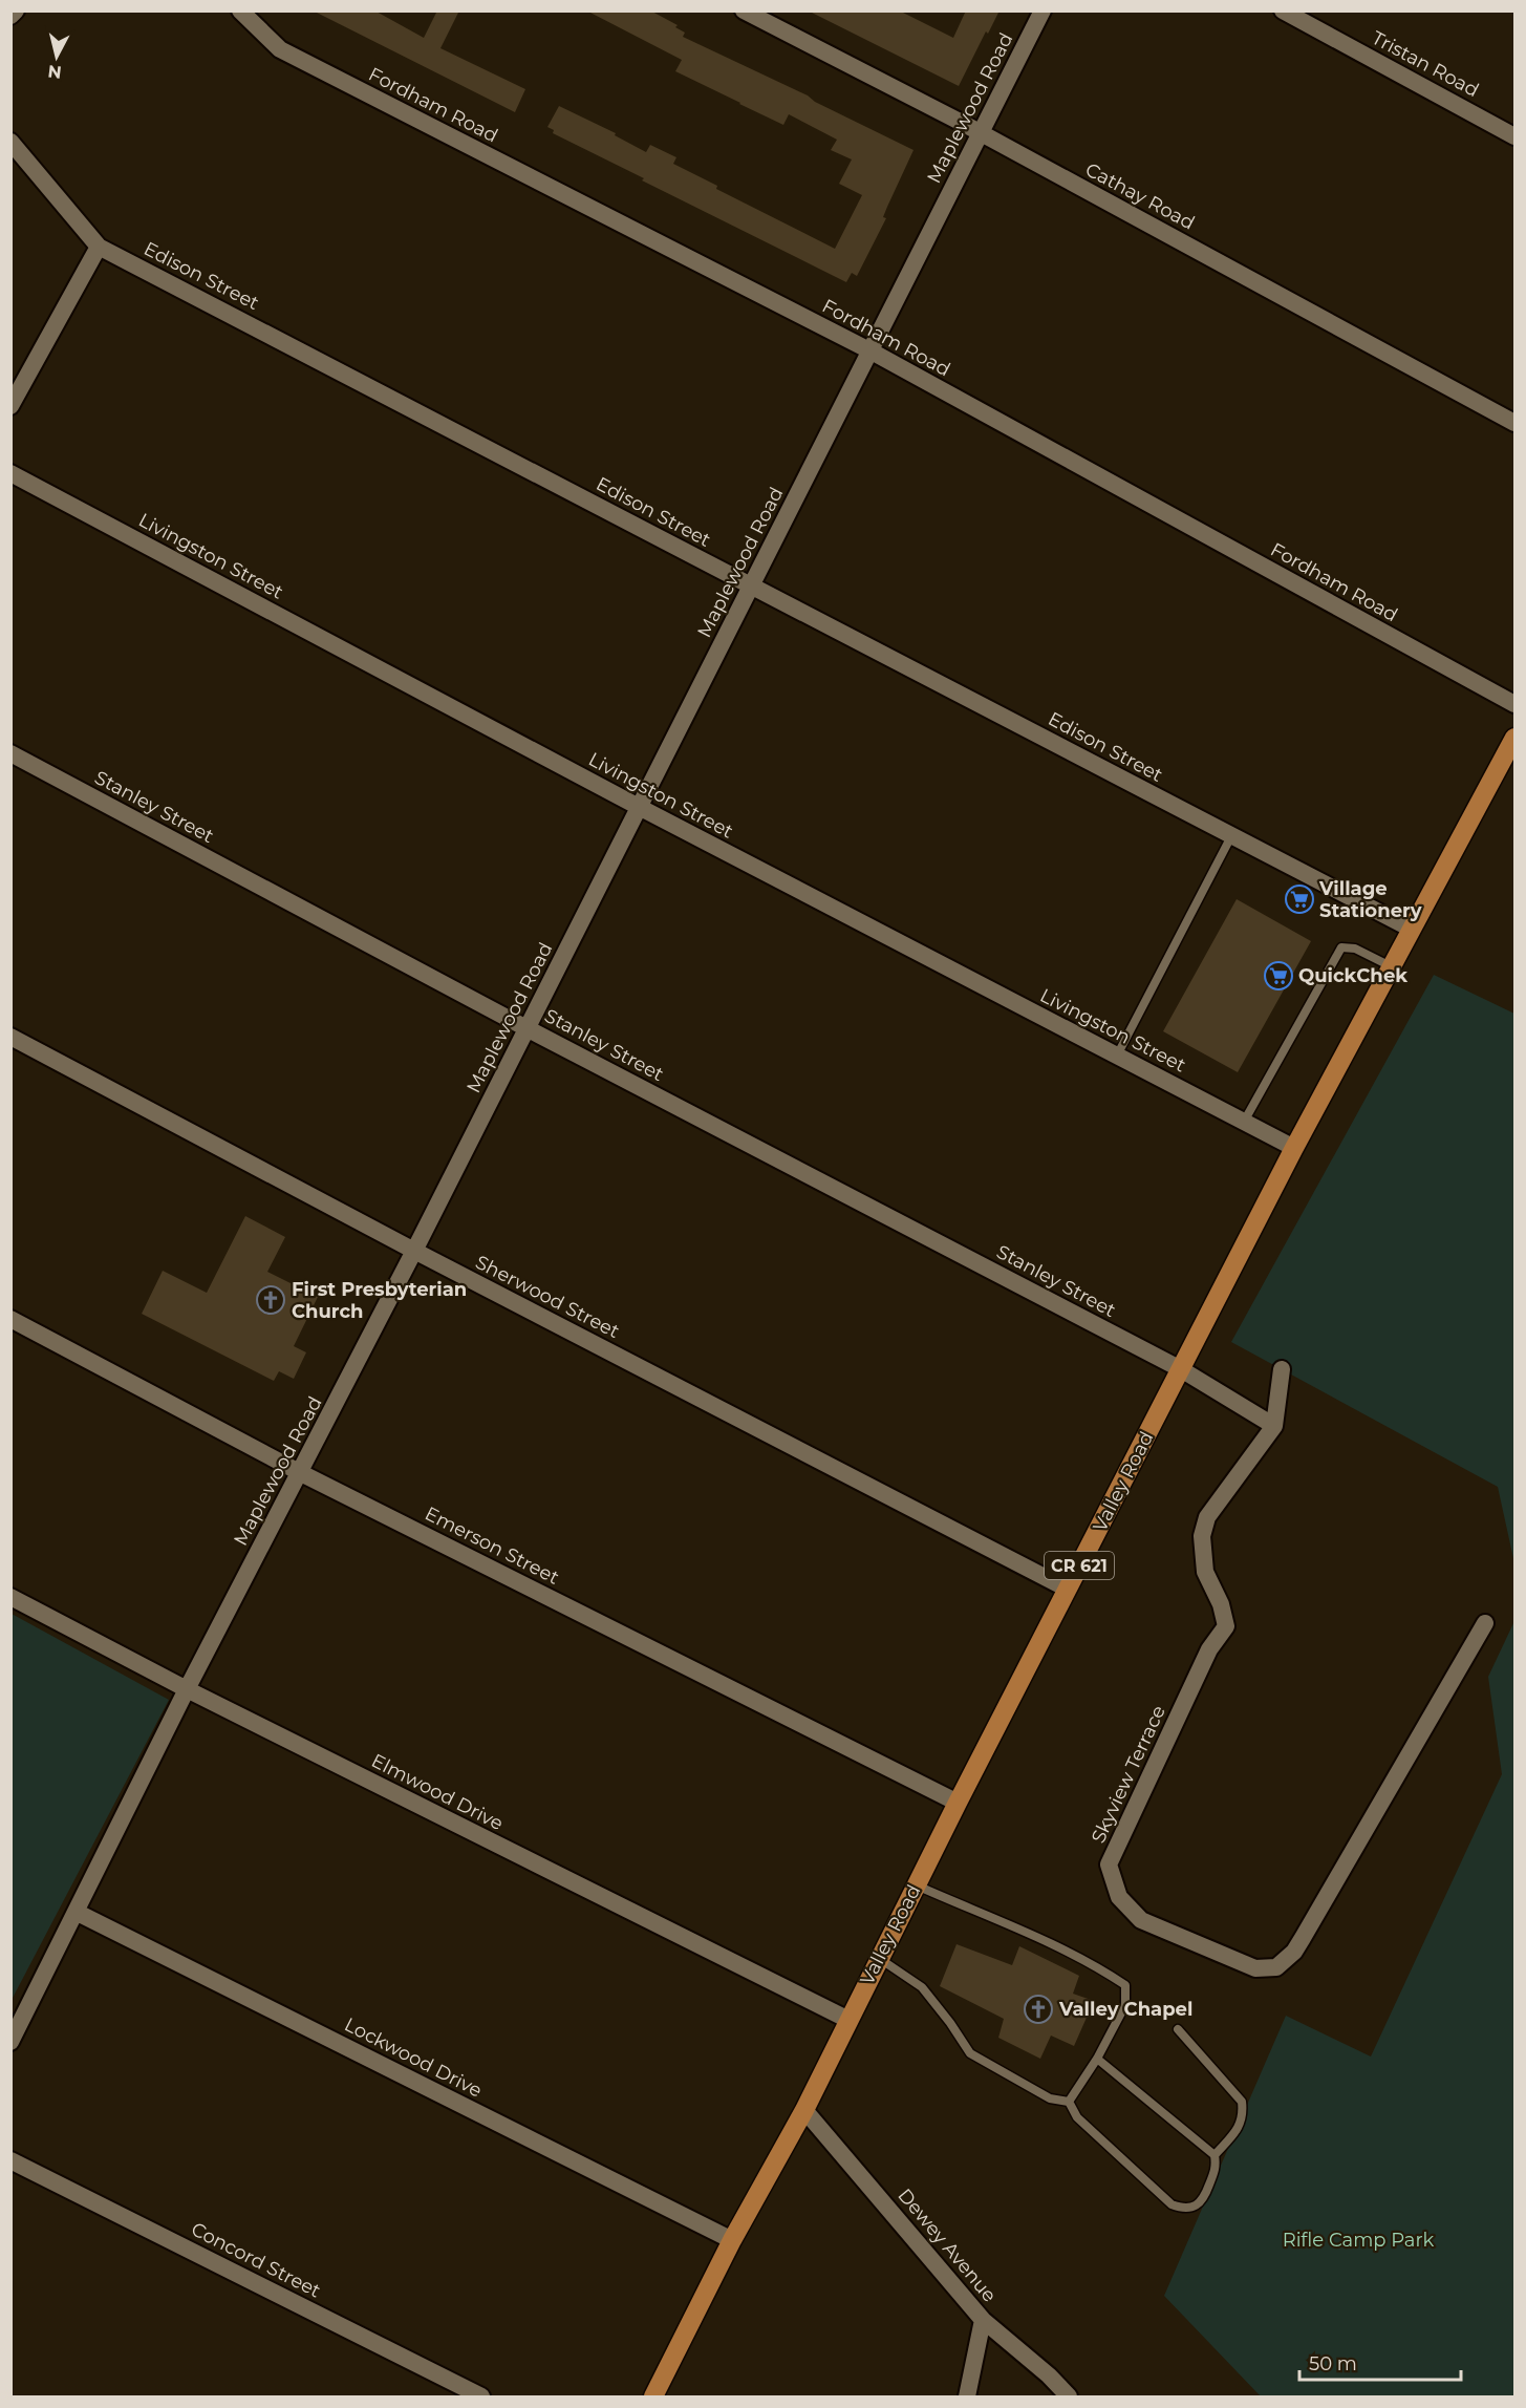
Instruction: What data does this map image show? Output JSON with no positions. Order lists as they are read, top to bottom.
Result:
{
  "streets": {
    "main road": ["Valley Road", "CR 621"],
    "street": [
      "Tristan Road",
      "Fordham Road",
      "Maplewood Road",
      "Cathay Road",
      "Edison Street",
      "Livingston Street",
      "Stanley Street",
      "Sherwood Street",
      "Emerson Street",
      "Skyview Terrace",
      "Elmwood Drive",
      "Lockwood Drive",
      "Dewey Avenue",
      "Concord Street"
    ]
  },
  "crossings": [
    ["Fordham Road", "Maplewood Road"],
    ["Maplewood Road", "Cathay Road"],
    ["Maplewood Road", "Edison Street"],
    ["Maplewood Road", "Livingston Street"],
    ["Maplewood Road", "Stanley Street"],
    ["Maplewood Road", "Sherwood Street"],
    ["Maplewood Road", "Emerson Street"],
    ["Maplewood Road", "Elmwood Drive"],
    ["Maplewood Road", "Lockwood Drive"],
    ["Edison Street", "Valley Road"],
    ["Livingston Street", "Valley Road"],
    ["Stanley Street", "Valley Road"],
    ["Sherwood Street", "Valley Road"],
    ["Valley Road", "Emerson Street"],
    ["Valley Road", "Elmwood Drive"],
    ["Valley Road", "Lockwood Drive"],
    ["Valley Road", "Dewey Avenue"]
  ],
  "parks": ["Rifle Camp Park"],
  "places": {
    "supermarket": ["Village Stationery", "QuickChek"],
    "church": ["First Presbyterian Church", "Valley Chapel"]
  },
  "scale_bar": "50 m",
  "north": "bottom"
}
